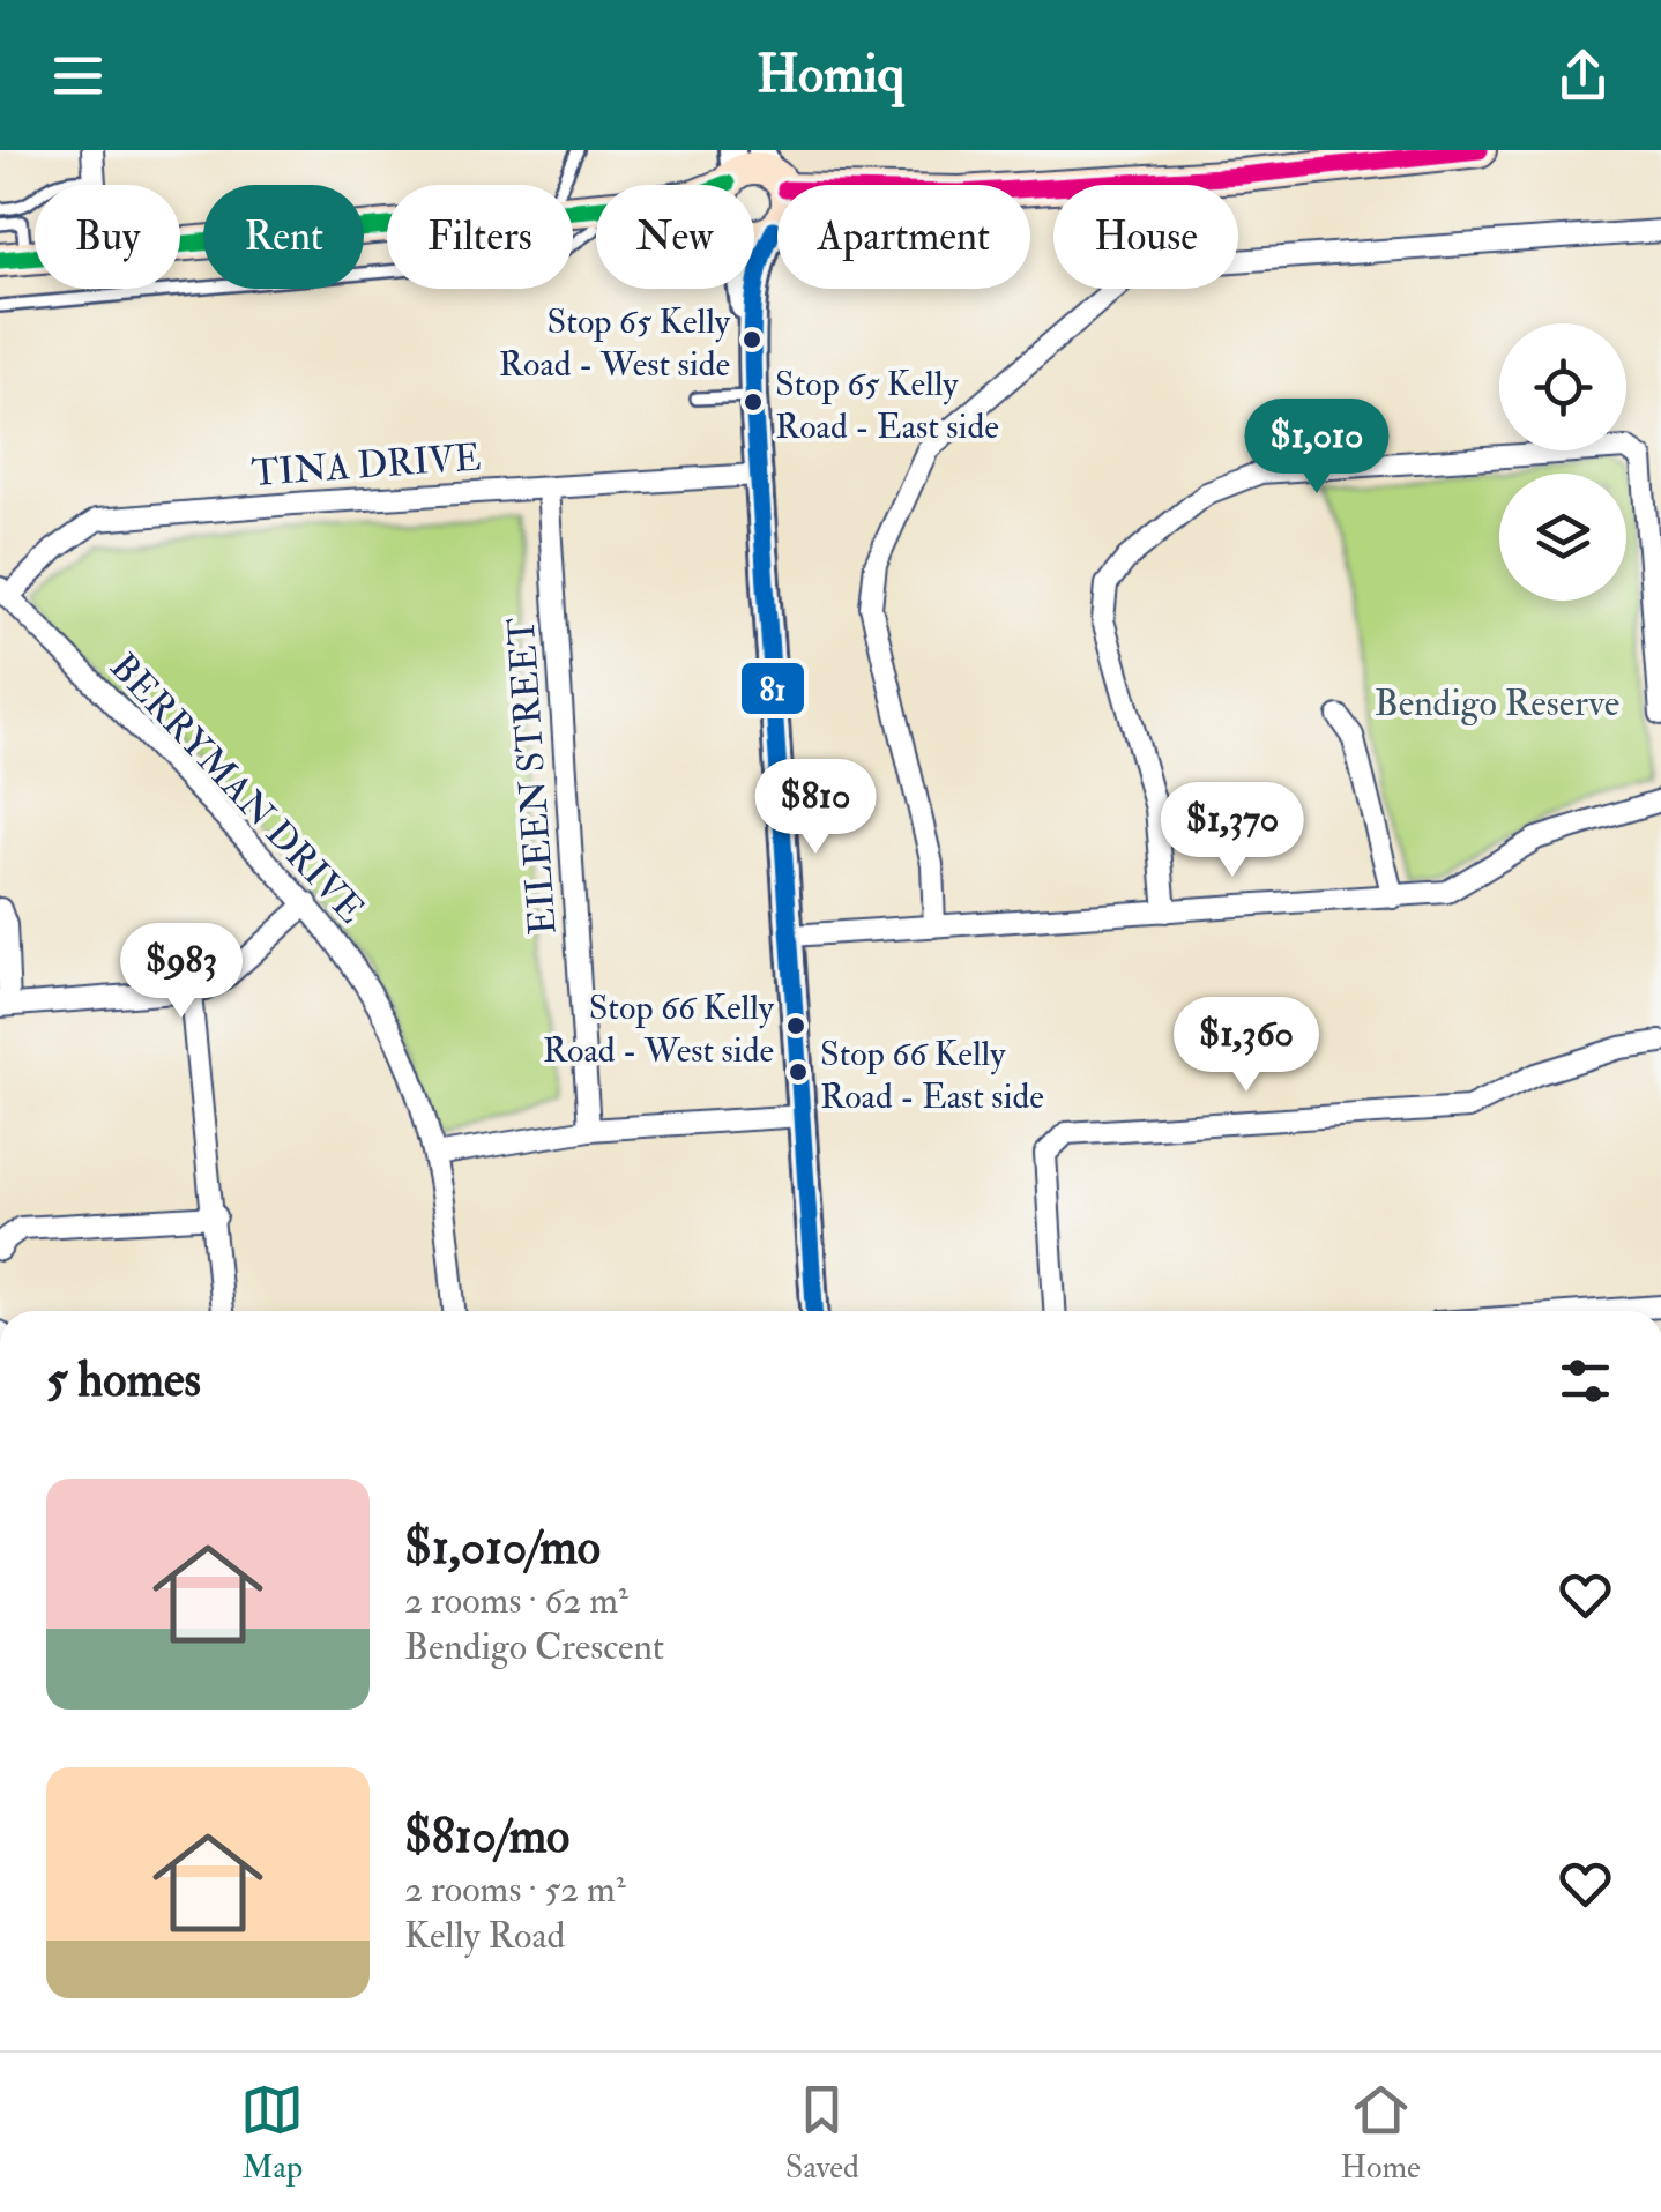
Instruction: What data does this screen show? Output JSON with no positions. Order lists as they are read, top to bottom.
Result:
{
  "streets": {
    "street": ["TINA DRIVE", "EILEEN STREET", "BERRYMAN DRIVE"]
  },
  "crossings": [
    ["TINA DRIVE", "EILEEN STREET"],
    ["TINA DRIVE", "BERRYMAN DRIVE"]
  ],
  "parks": ["Bendigo Reserve"],
  "places": [
    "Stop 65 Kelly Road - West side",
    "Stop 65 Kelly Road - East side",
    "Stop 66 Kelly Road - West side",
    "Stop 66 Kelly Road - East side"
  ],
  "lines": ["transit line 81"],
  "page": {
    "header": "Homiq",
    "chip": [
      "Buy",
      "Rent",
      "Filters",
      "New",
      "Apartment",
      "House"
    ],
    "price": [
      "$1,010",
      "$810",
      "$1,370",
      "$983",
      "$1,360"
    ],
    "heading": "5 homes",
    "list": [
      {
        "name": "$1,010/mo",
        "note": "2 rooms · 62 m² · Bendigo Crescent"
      },
      {
        "name": "$810/mo",
        "note": "2 rooms · 52 m² · Kelly Road"
      }
    ],
    "tabs": ["Map", "Saved", "Home"]
  }
}
